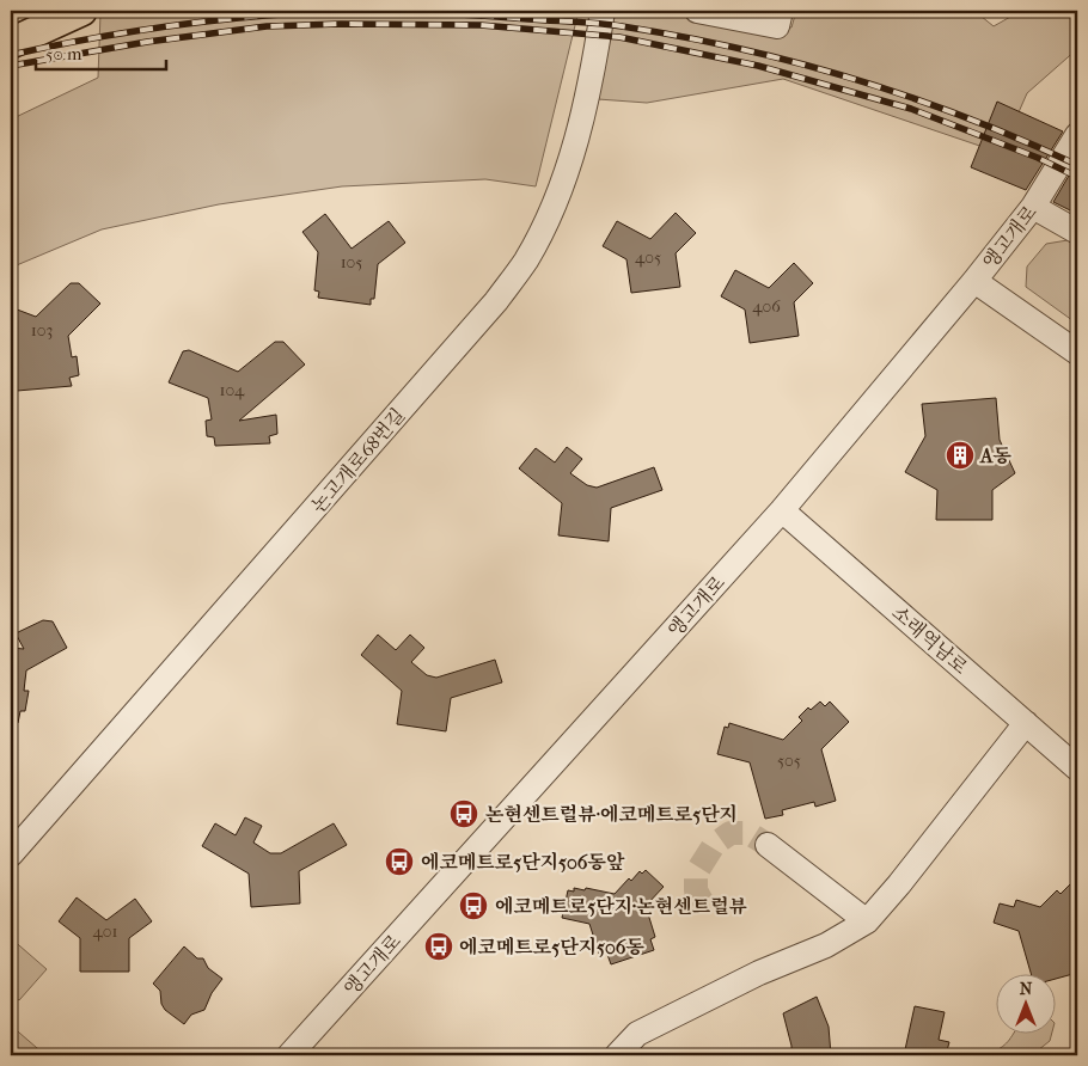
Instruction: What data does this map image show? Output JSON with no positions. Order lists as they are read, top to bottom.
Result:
{
  "streets": {
    "street": ["앵고개로", "논고개로68번길", "소래역남로"]
  },
  "crossings": [
    ["앵고개로", "소래역남로"]
  ],
  "places": {
    "building": ["A동"],
    "bus stop": [
      "논현센트럴뷰·에코메트로5단지",
      "에코메트로5단지506동앞",
      "에코메트로5단지·논현센트럴뷰",
      "에코메트로5단지506동"
    ]
  },
  "house_numbers": [
    "405",
    "105",
    "406",
    "103",
    "104",
    "505",
    "401"
  ],
  "scale_bar": "50 m",
  "north": "top"
}
